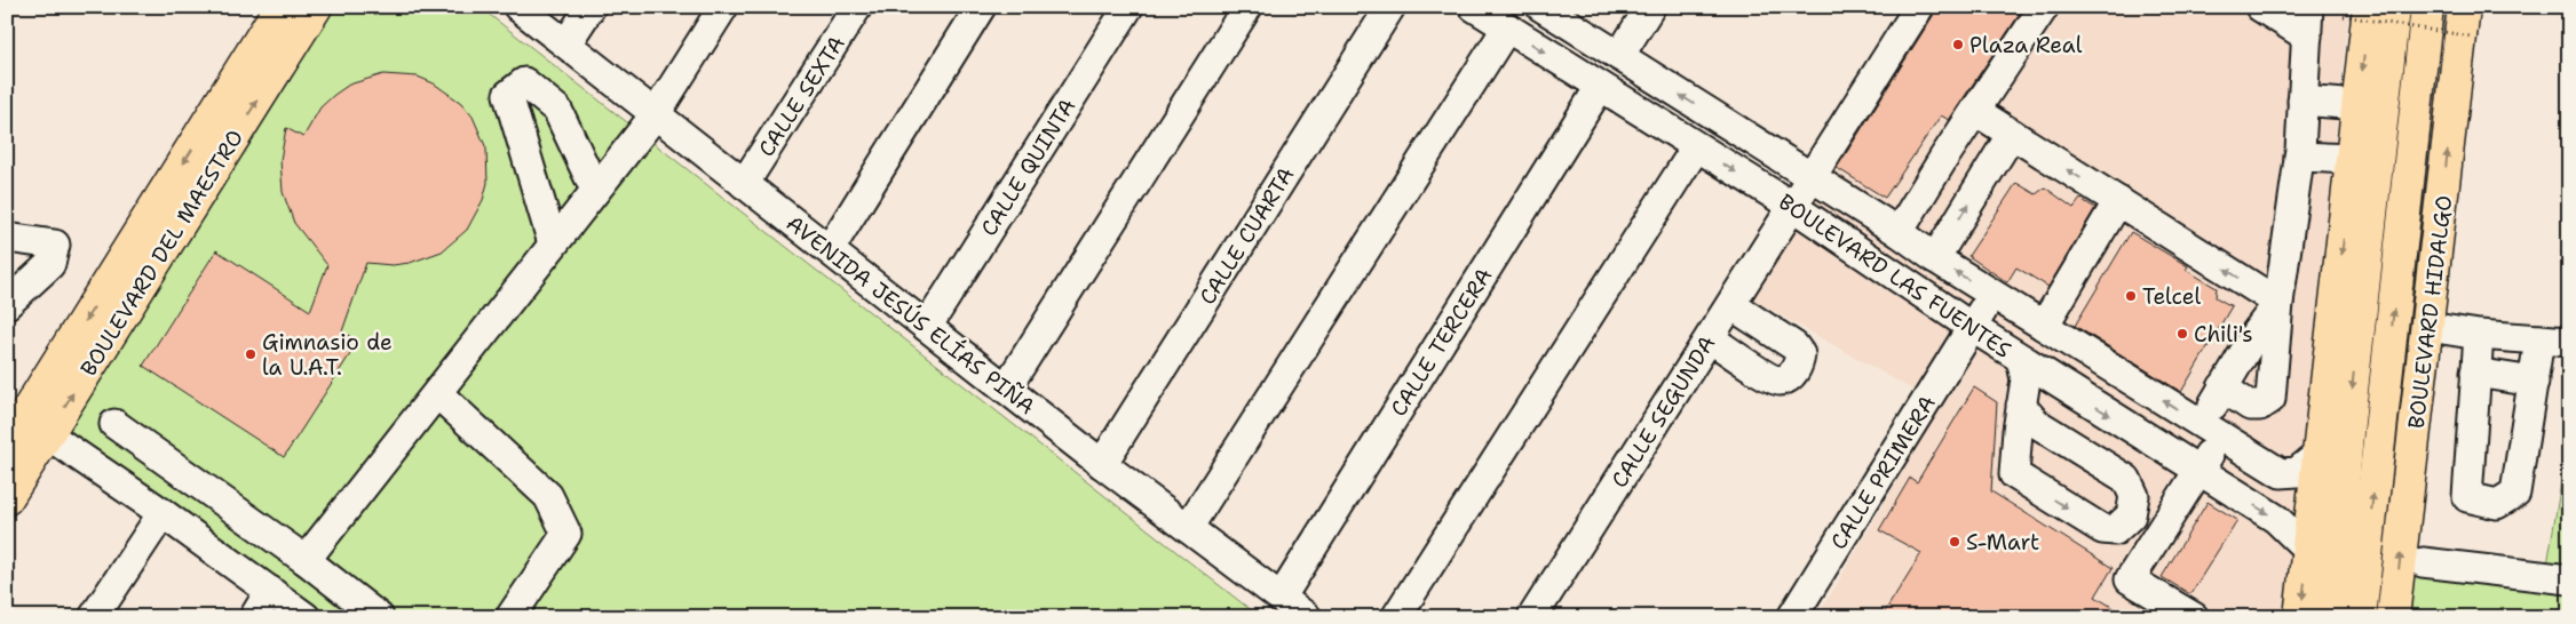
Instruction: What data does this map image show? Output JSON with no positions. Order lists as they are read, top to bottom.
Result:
{
  "streets": {
    "main road": ["BOULEVARD DEL MAESTRO", "BOULEVARD HIDALGO"],
    "street": [
      "CALLE SEXTA",
      "CALLE QUINTA",
      "CALLE CUARTA",
      "BOULEVARD LAS FUENTES",
      "AVENIDA JESÚS ELÍAS PIÑA",
      "CALLE TERCERA",
      "CALLE SEGUNDA",
      "CALLE PRIMERA"
    ]
  },
  "crossings": [
    ["CALLE SEXTA", "AVENIDA JESÚS ELÍAS PIÑA"],
    ["CALLE QUINTA", "AVENIDA JESÚS ELÍAS PIÑA"],
    ["CALLE CUARTA", "AVENIDA JESÚS ELÍAS PIÑA"],
    ["BOULEVARD LAS FUENTES", "CALLE TERCERA"],
    ["BOULEVARD LAS FUENTES", "CALLE SEGUNDA"],
    ["BOULEVARD LAS FUENTES", "CALLE PRIMERA"],
    ["AVENIDA JESÚS ELÍAS PIÑA", "CALLE TERCERA"]
  ],
  "places": [
    "Plaza Real",
    "Telcel",
    "Chili's",
    "Gimnasio de la U.A.T.",
    "S-Mart"
  ]
}
